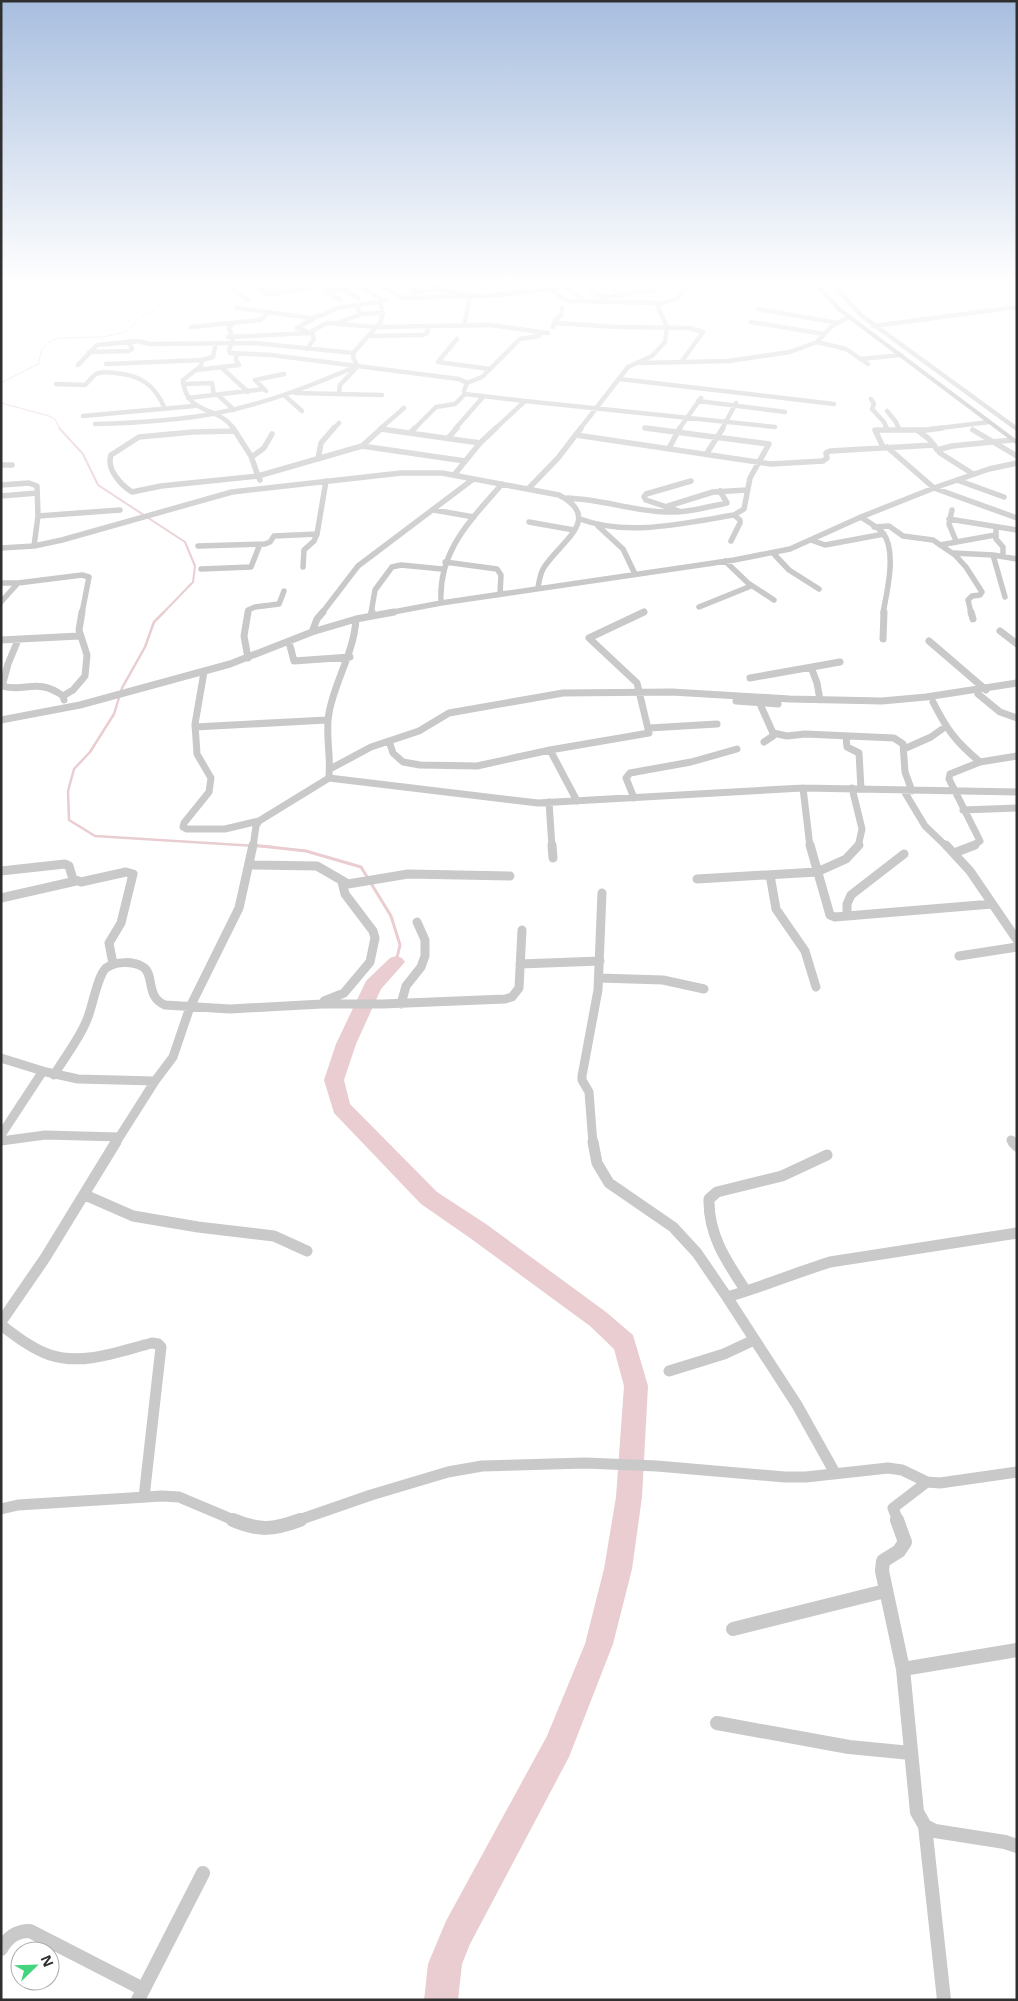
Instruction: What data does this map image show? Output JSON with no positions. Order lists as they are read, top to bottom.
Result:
{
  "north": "top right"
}
